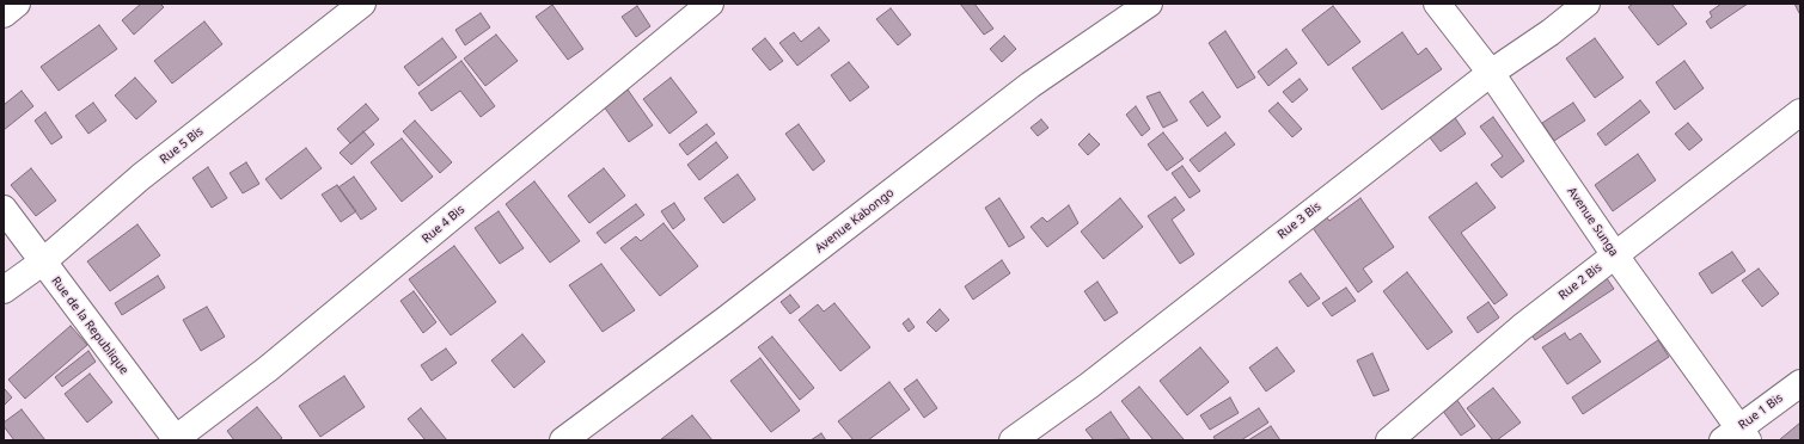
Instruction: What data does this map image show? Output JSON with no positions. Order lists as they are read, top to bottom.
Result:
{
  "streets": {
    "street": [
      "Rue 5 Bis",
      "Avenue Kabongo",
      "Rue 3 Bis",
      "Avenue Sunga",
      "Rue 4 Bis",
      "Rue 2 Bis",
      "Rue de la Republique",
      "Rue 1 Bis"
    ]
  },
  "crossings": [
    ["Rue 5 Bis", "Rue de la Republique"],
    ["Rue 3 Bis", "Avenue Sunga"],
    ["Avenue Sunga", "Rue 2 Bis"],
    ["Avenue Sunga", "Rue 1 Bis"],
    ["Rue 4 Bis", "Rue de la Republique"]
  ]
}
